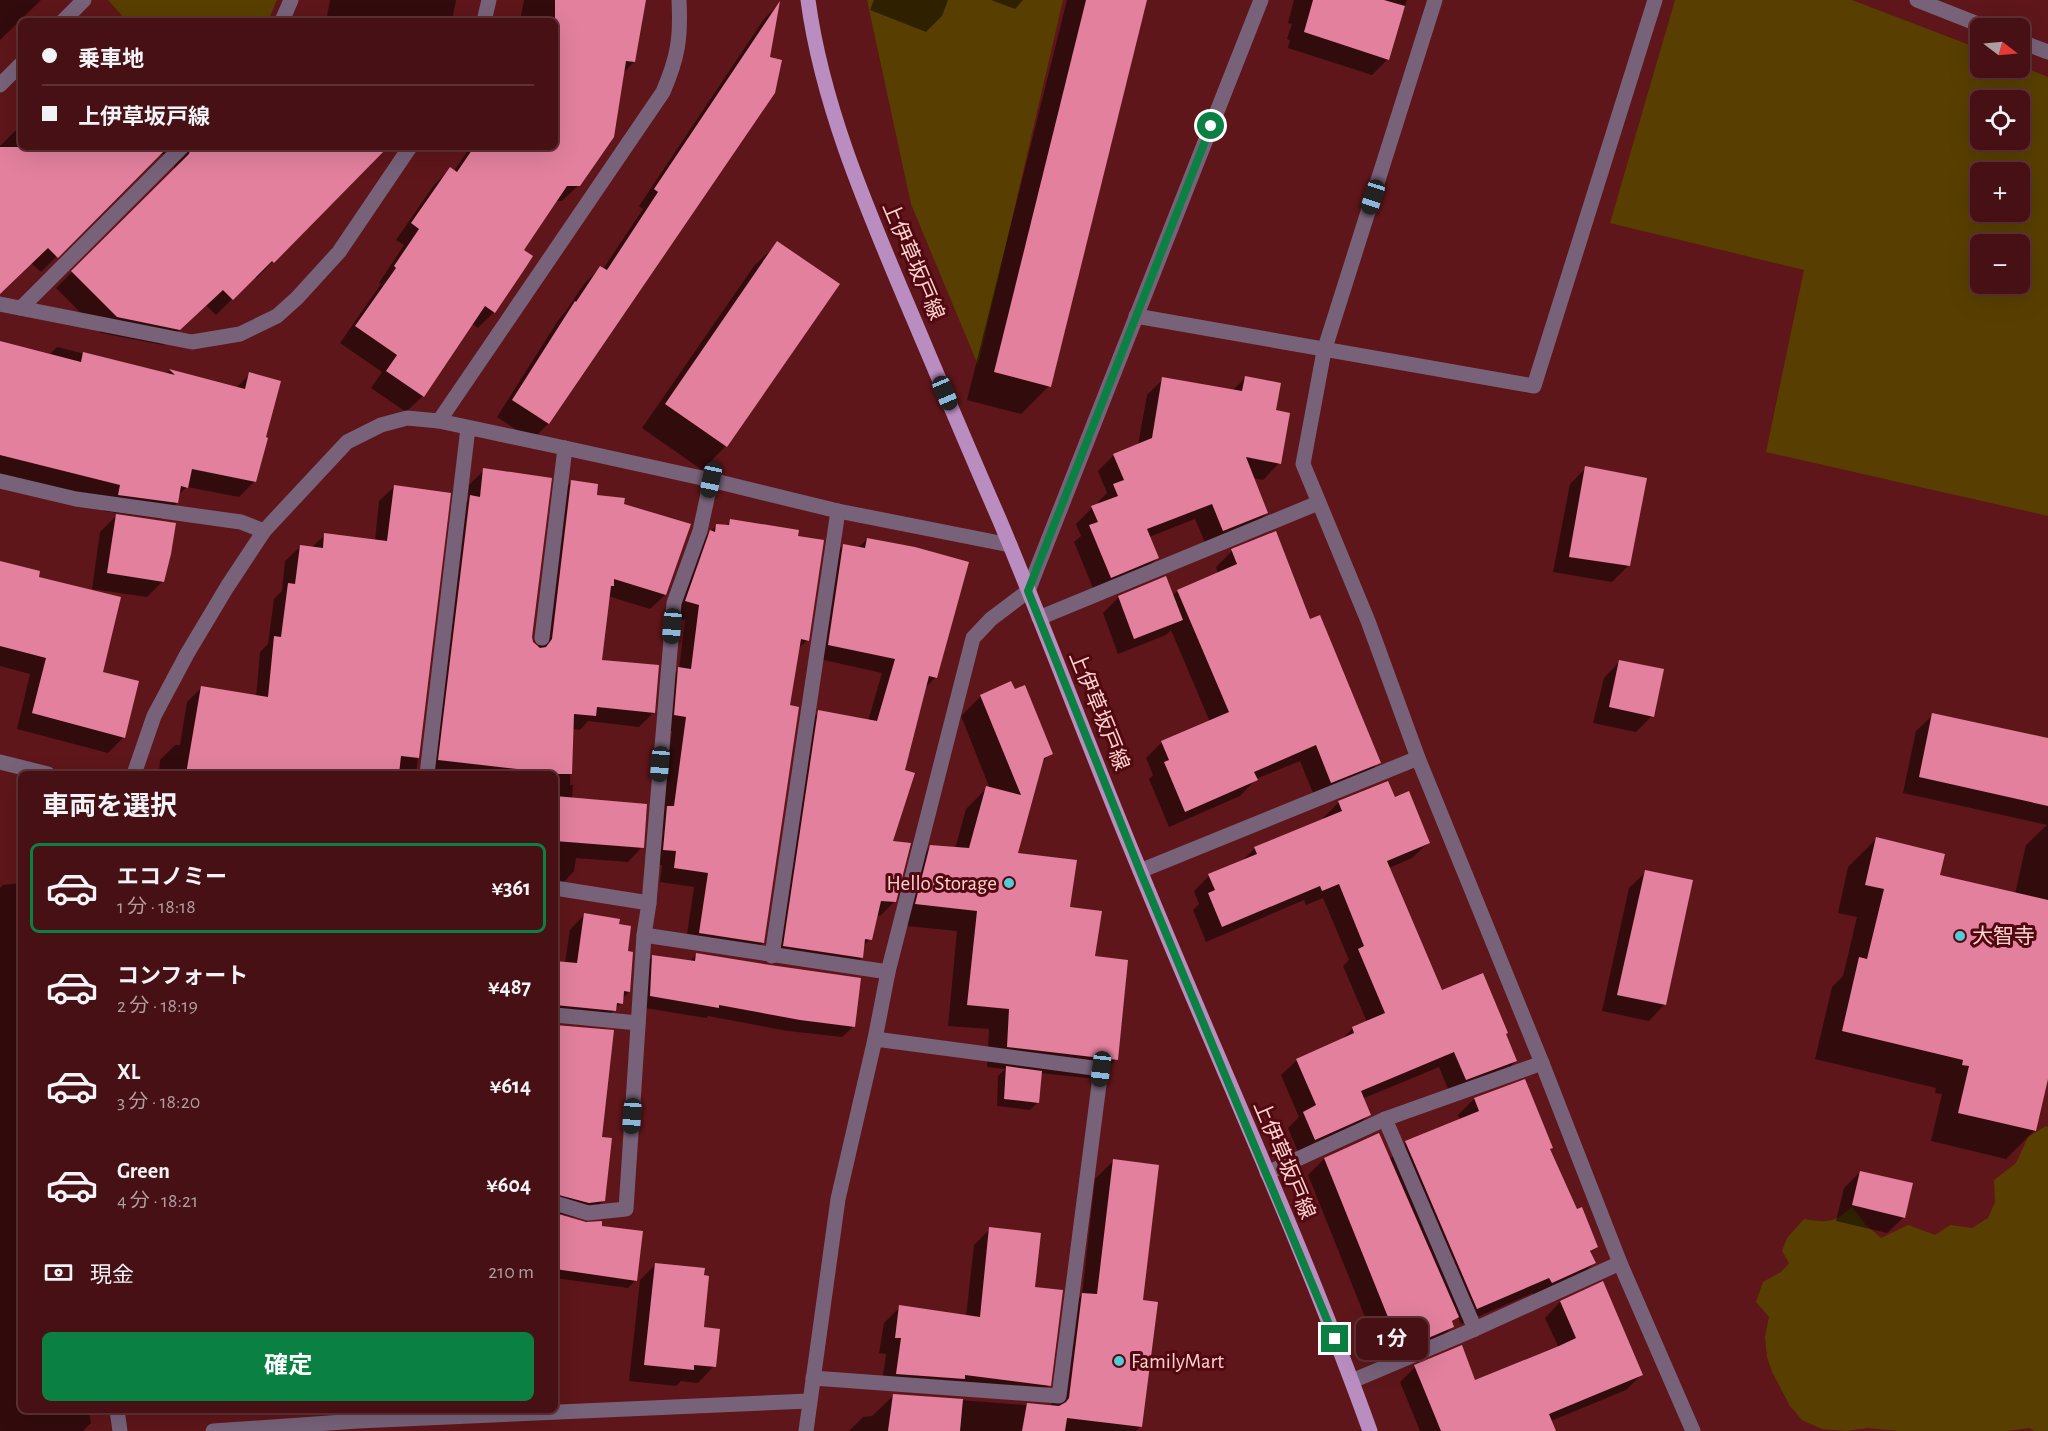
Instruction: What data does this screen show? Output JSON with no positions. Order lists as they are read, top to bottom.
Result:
{
  "streets": {
    "main road": ["上伊草坂戸線"]
  },
  "places": ["Hello Storage", "大智寺", "FamilyMart"],
  "north": "right",
  "page": {
    "map_buttons": ["+", "−"],
    "banner": ["乗車地", "上伊草坂戸線"],
    "heading": "車両を選択",
    "list": [
      {
        "name": "エコノミー",
        "note": "1 分 · 18:18",
        "value": "¥361"
      },
      {
        "name": "コンフォート",
        "note": "2 分 · 18:19",
        "value": "¥487"
      },
      {
        "name": "XL",
        "note": "3 分 · 18:20",
        "value": "¥614"
      },
      {
        "name": "Green",
        "note": "4 分 · 18:21",
        "value": "¥604"
      }
    ],
    "pay": ["現金", "210 m"],
    "bubble": "1 分",
    "buttons": "確定"
  }
}
